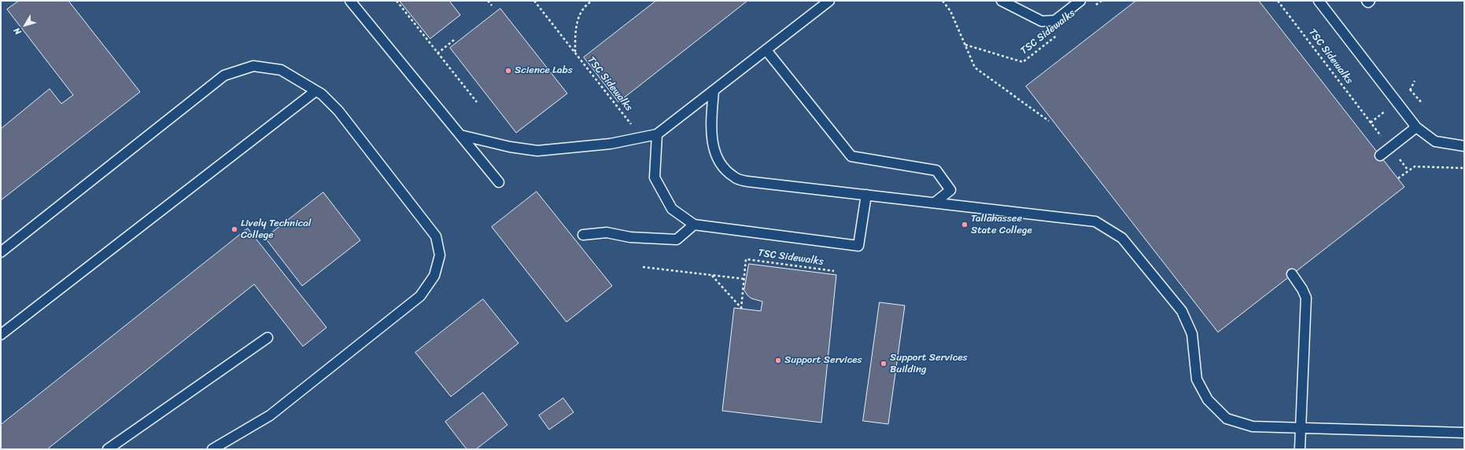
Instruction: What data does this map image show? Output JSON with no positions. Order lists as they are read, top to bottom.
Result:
{
  "streets": {
    "path": ["TSC Sidewalks"]
  },
  "places": [
    "Science Labs",
    "Tallahassee State College",
    "Lively Technical College",
    "Support Services",
    "Support Services Building"
  ],
  "north": "bottom left"
}
